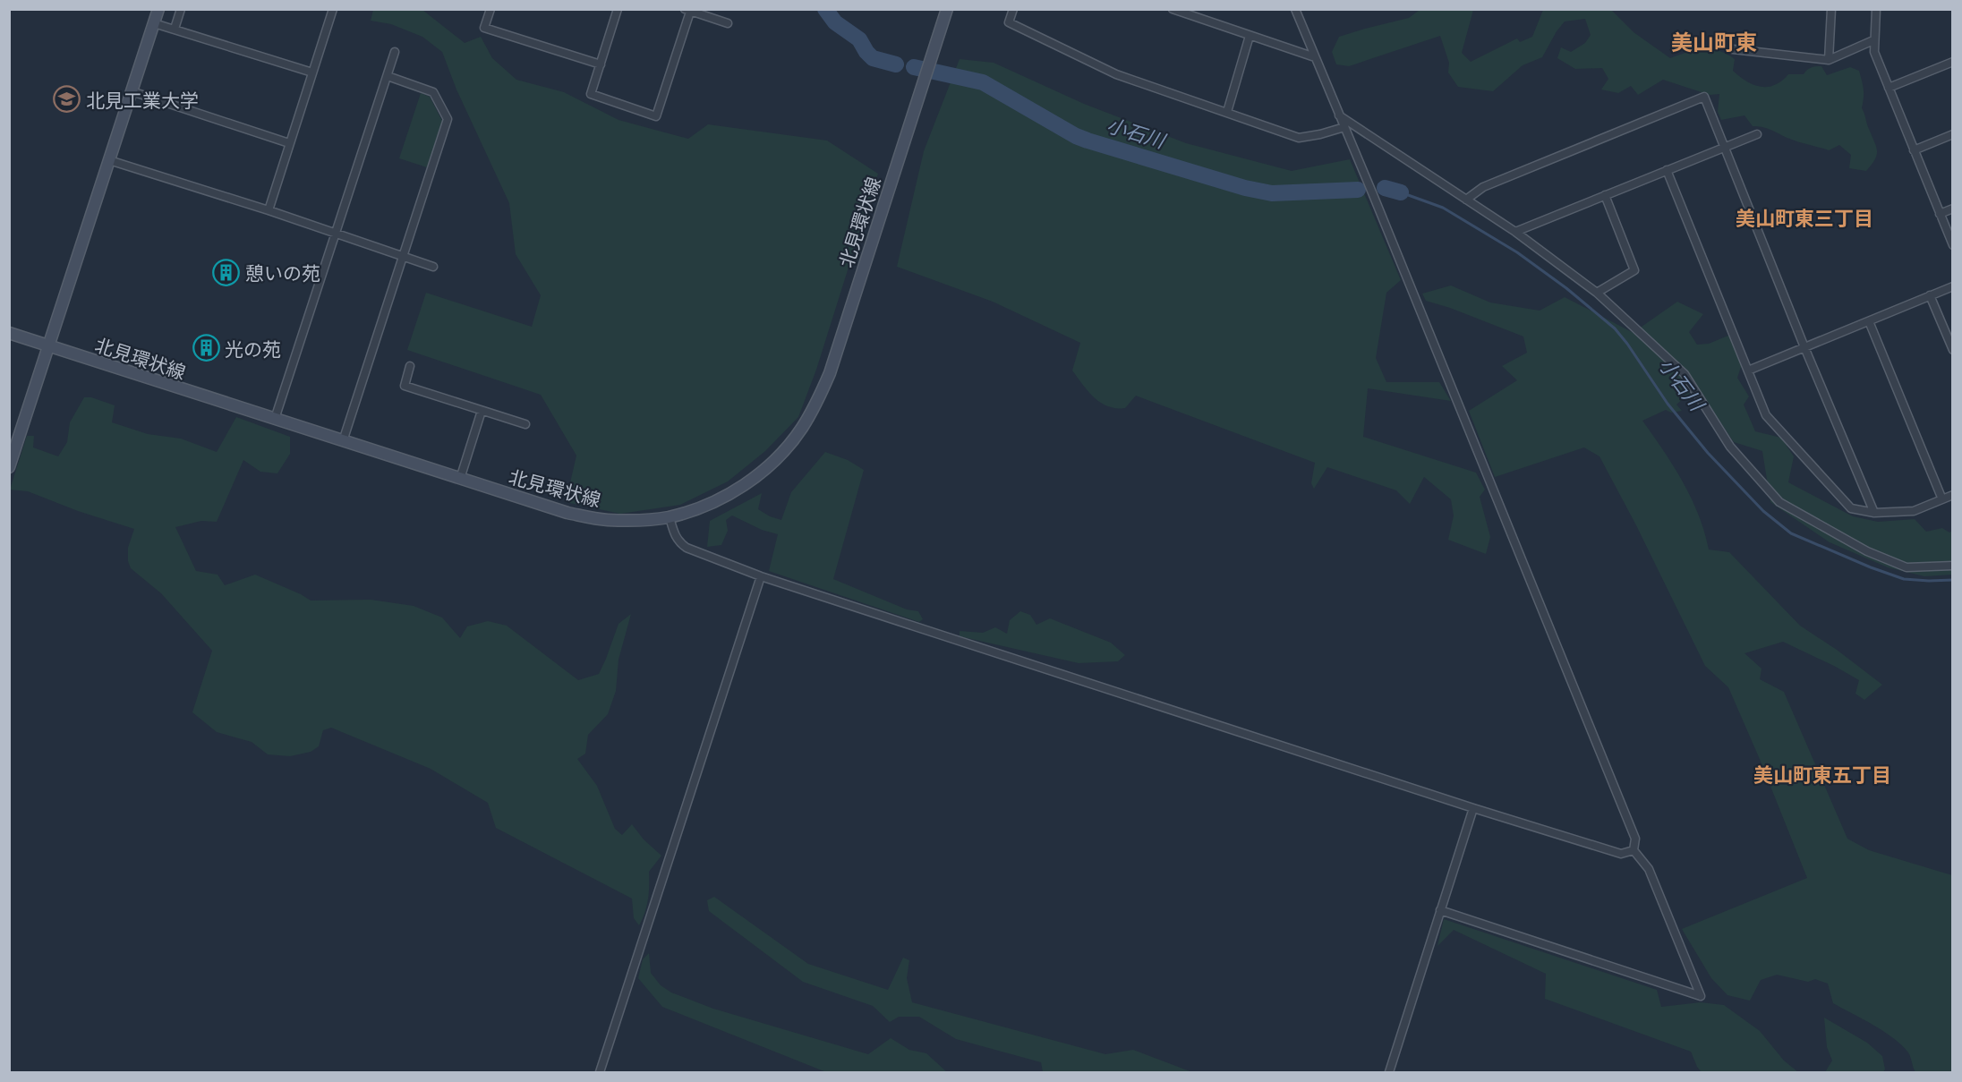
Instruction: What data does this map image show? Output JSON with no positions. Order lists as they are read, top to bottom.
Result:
{
  "streets": {
    "main road": ["北見環状線"]
  },
  "districts": ["美山町東", "美山町東三丁目", "美山町東五丁目"],
  "water": ["小石川"],
  "places": {
    "school or university": ["北見工業大学"],
    "building": ["憩いの苑", "光の苑"]
  }
}
